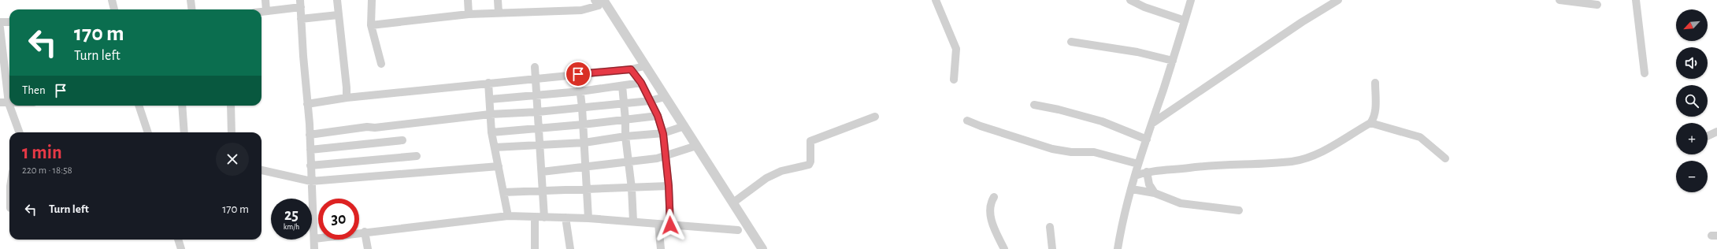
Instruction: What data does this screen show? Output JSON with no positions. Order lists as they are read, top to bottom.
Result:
{
  "north": "bottom left",
  "page": {
    "map_buttons": ["+", "−"],
    "turn": ["170 m", "Turn left"],
    "then": "Then",
    "heading": ["1 min", "220 m · 18:58"],
    "list": [
      {
        "name": "Turn left",
        "value": "170 m"
      }
    ],
    "speed": "25 km/h",
    "limit": "30"
  }
}
